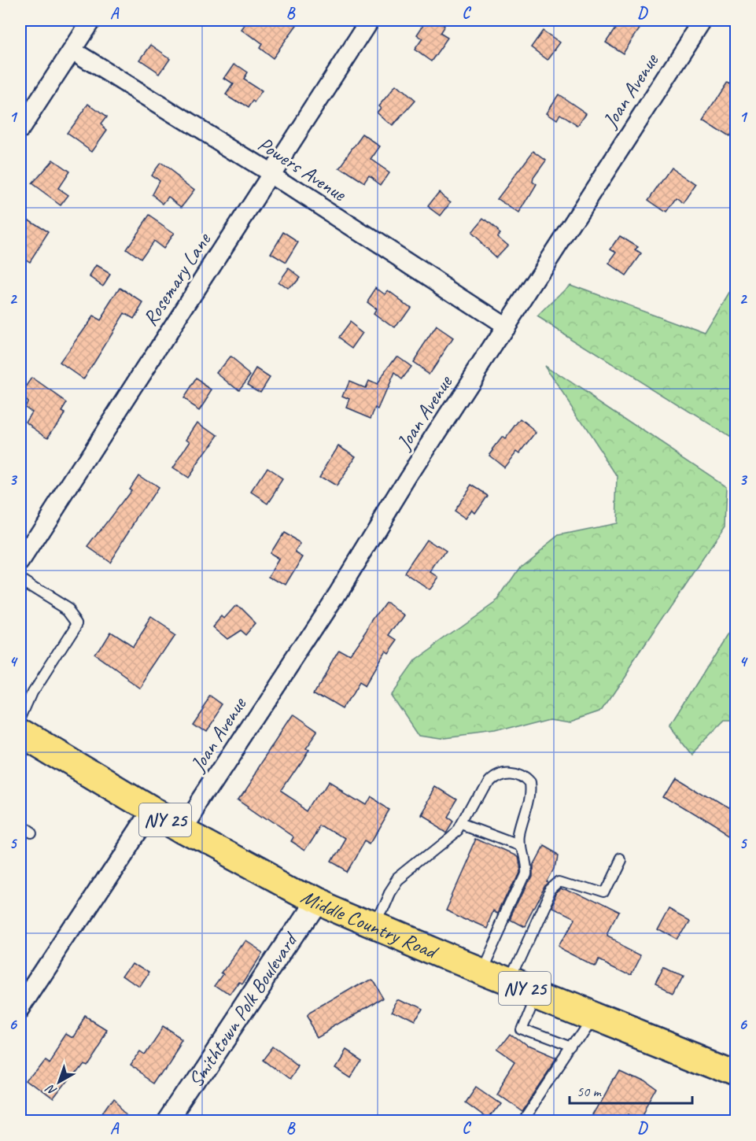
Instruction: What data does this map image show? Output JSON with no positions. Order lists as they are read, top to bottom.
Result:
{
  "streets": {
    "main road": ["NY 25", "Middle Country Road"],
    "street": [
      "Joan Avenue",
      "Powers Avenue",
      "Rosemary Lane",
      "Smithtown Polk Boulevard"
    ]
  },
  "crossings": [
    ["Joan Avenue", "Powers Avenue"],
    ["Joan Avenue", "Middle Country Road"],
    ["Powers Avenue", "Rosemary Lane"],
    ["Middle Country Road", "Smithtown Polk Boulevard"]
  ],
  "scale_bar": "50 m",
  "north": "bottom left",
  "grid": {
    "columns": [
      "A",
      "B",
      "C",
      "D"
    ],
    "rows": [
      "1",
      "2",
      "3",
      "4",
      "5",
      "6"
    ]
  }
}
